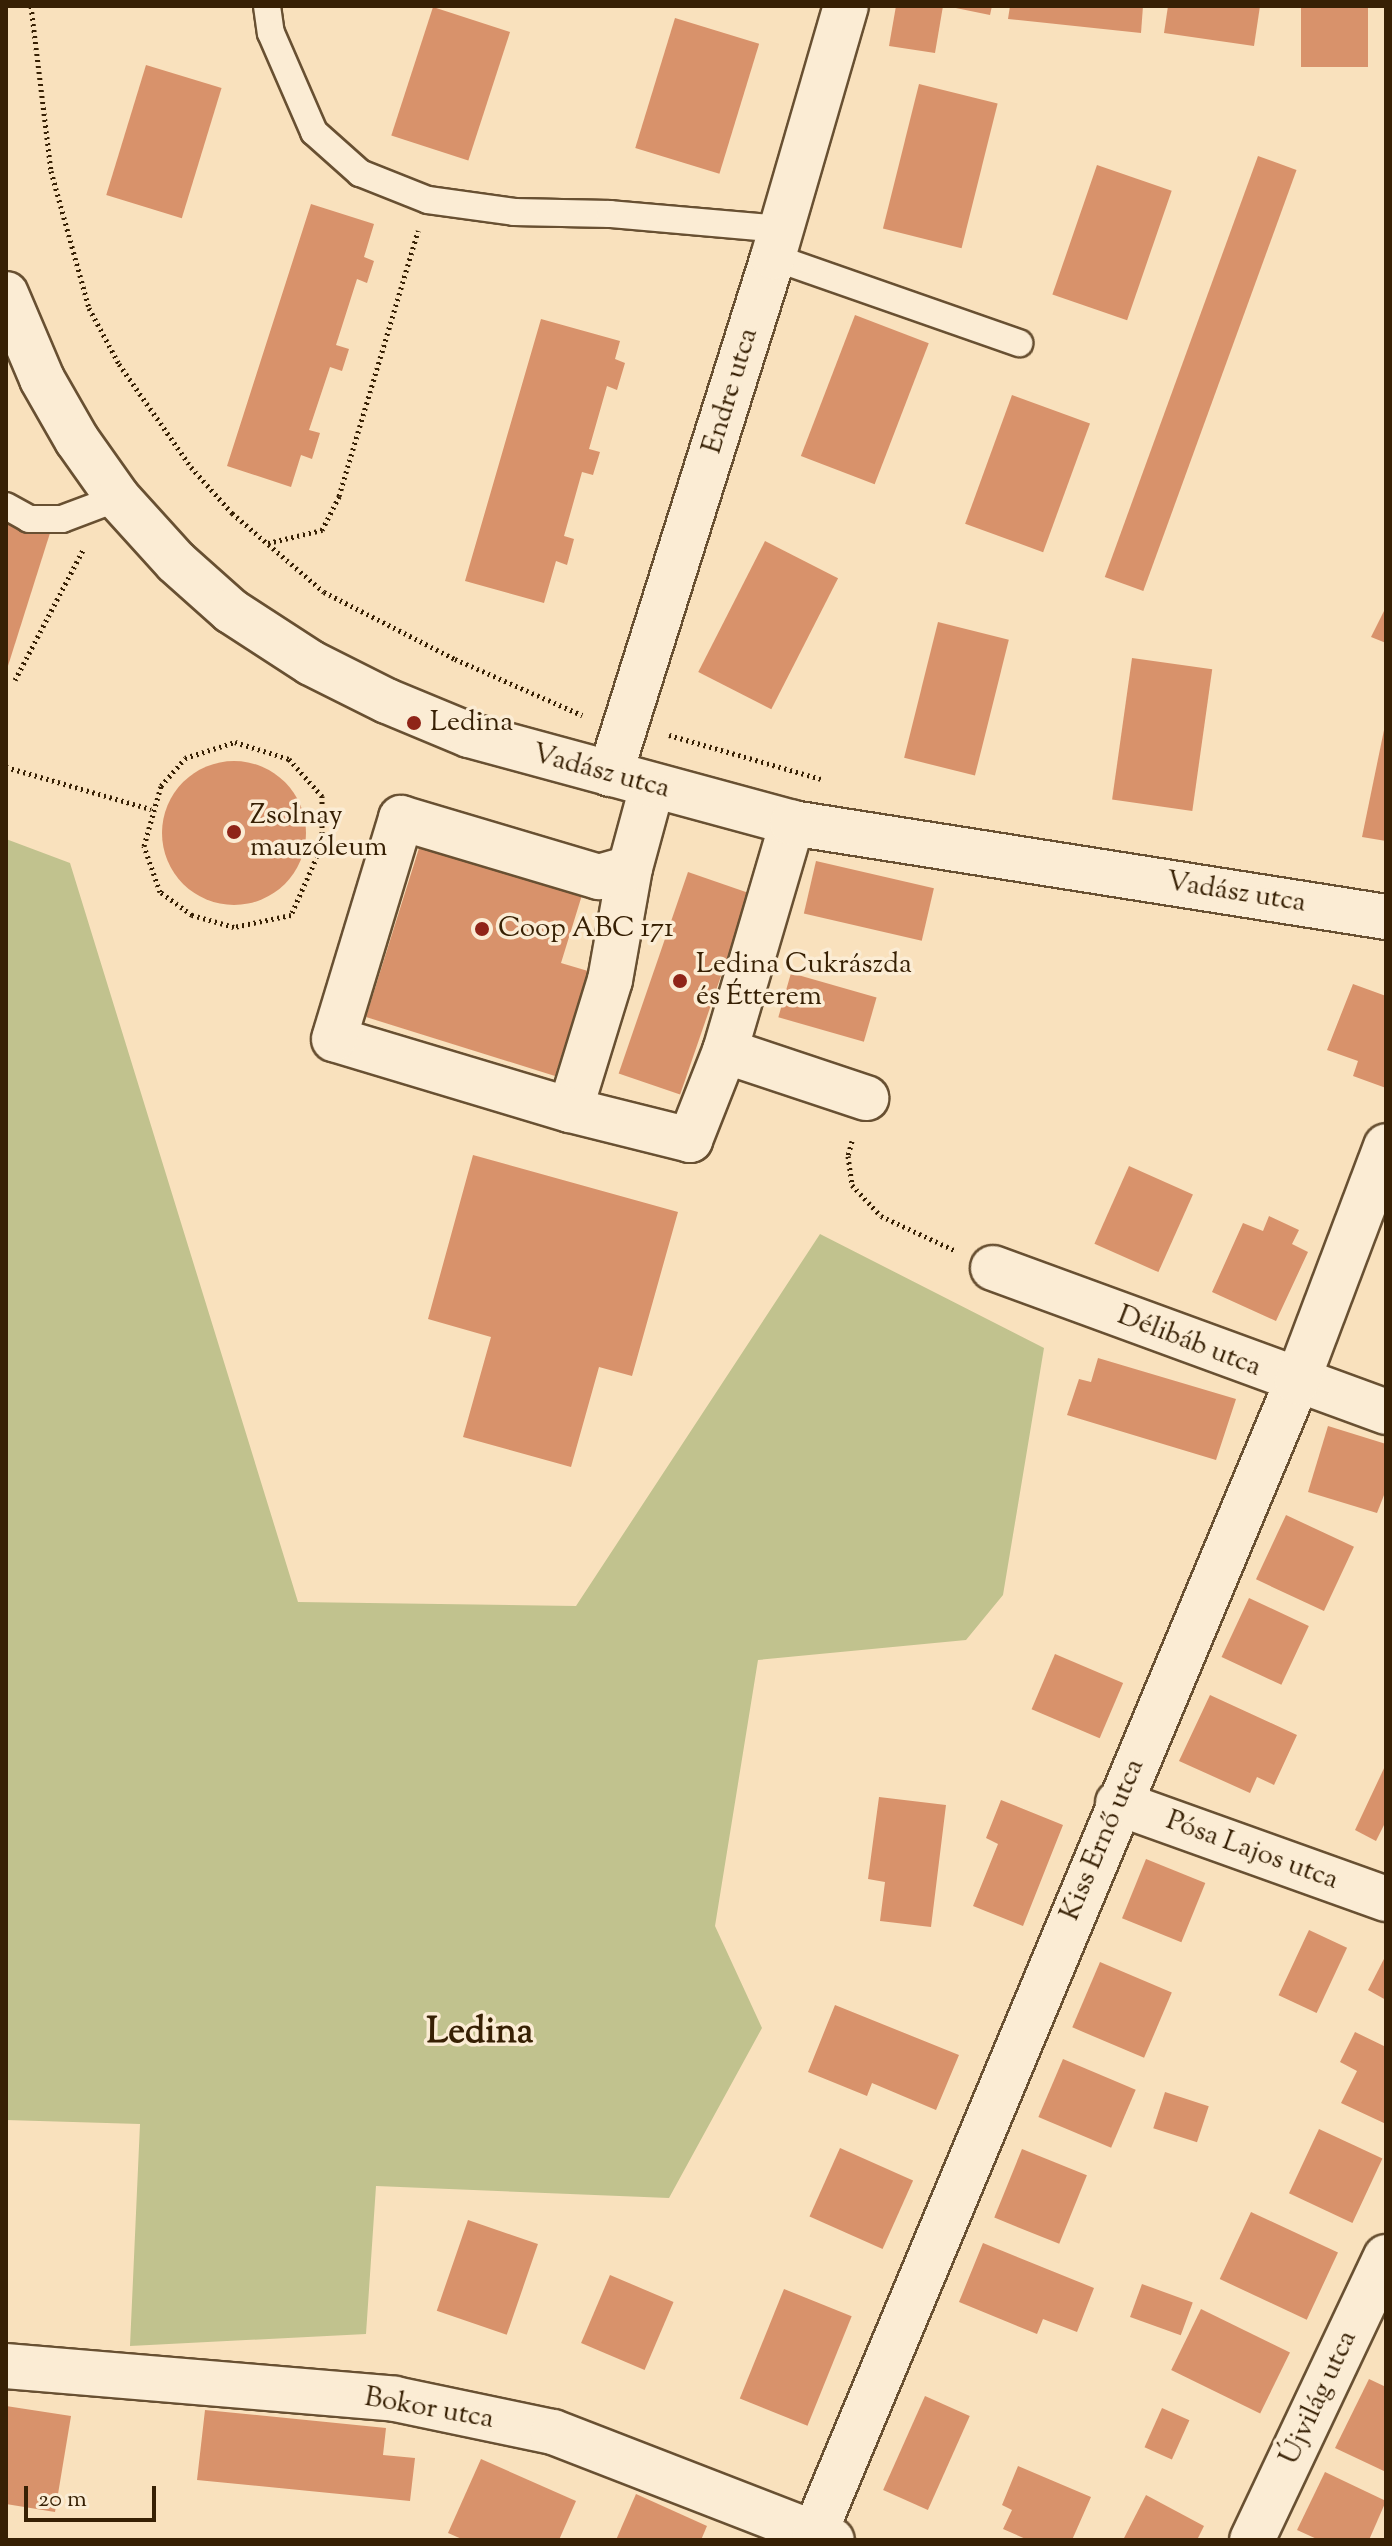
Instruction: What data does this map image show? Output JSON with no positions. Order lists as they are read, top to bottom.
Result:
{
  "streets": {
    "street": [
      "Endre utca",
      "Vadász utca",
      "Délibáb utca",
      "Kiss Ernő utca",
      "Pósa Lajos utca",
      "Újvilág utca",
      "Bokor utca"
    ]
  },
  "crossings": [
    ["Endre utca", "Vadász utca"],
    ["Délibáb utca", "Kiss Ernő utca"],
    ["Kiss Ernő utca", "Pósa Lajos utca"],
    ["Kiss Ernő utca", "Bokor utca"]
  ],
  "districts": ["Ledina"],
  "places": [
    "Ledina",
    "Zsolnay mauzóleum",
    "Coop ABC 171",
    "Ledina Cukrászda és Étterem"
  ],
  "scale_bar": "20 m"
}
